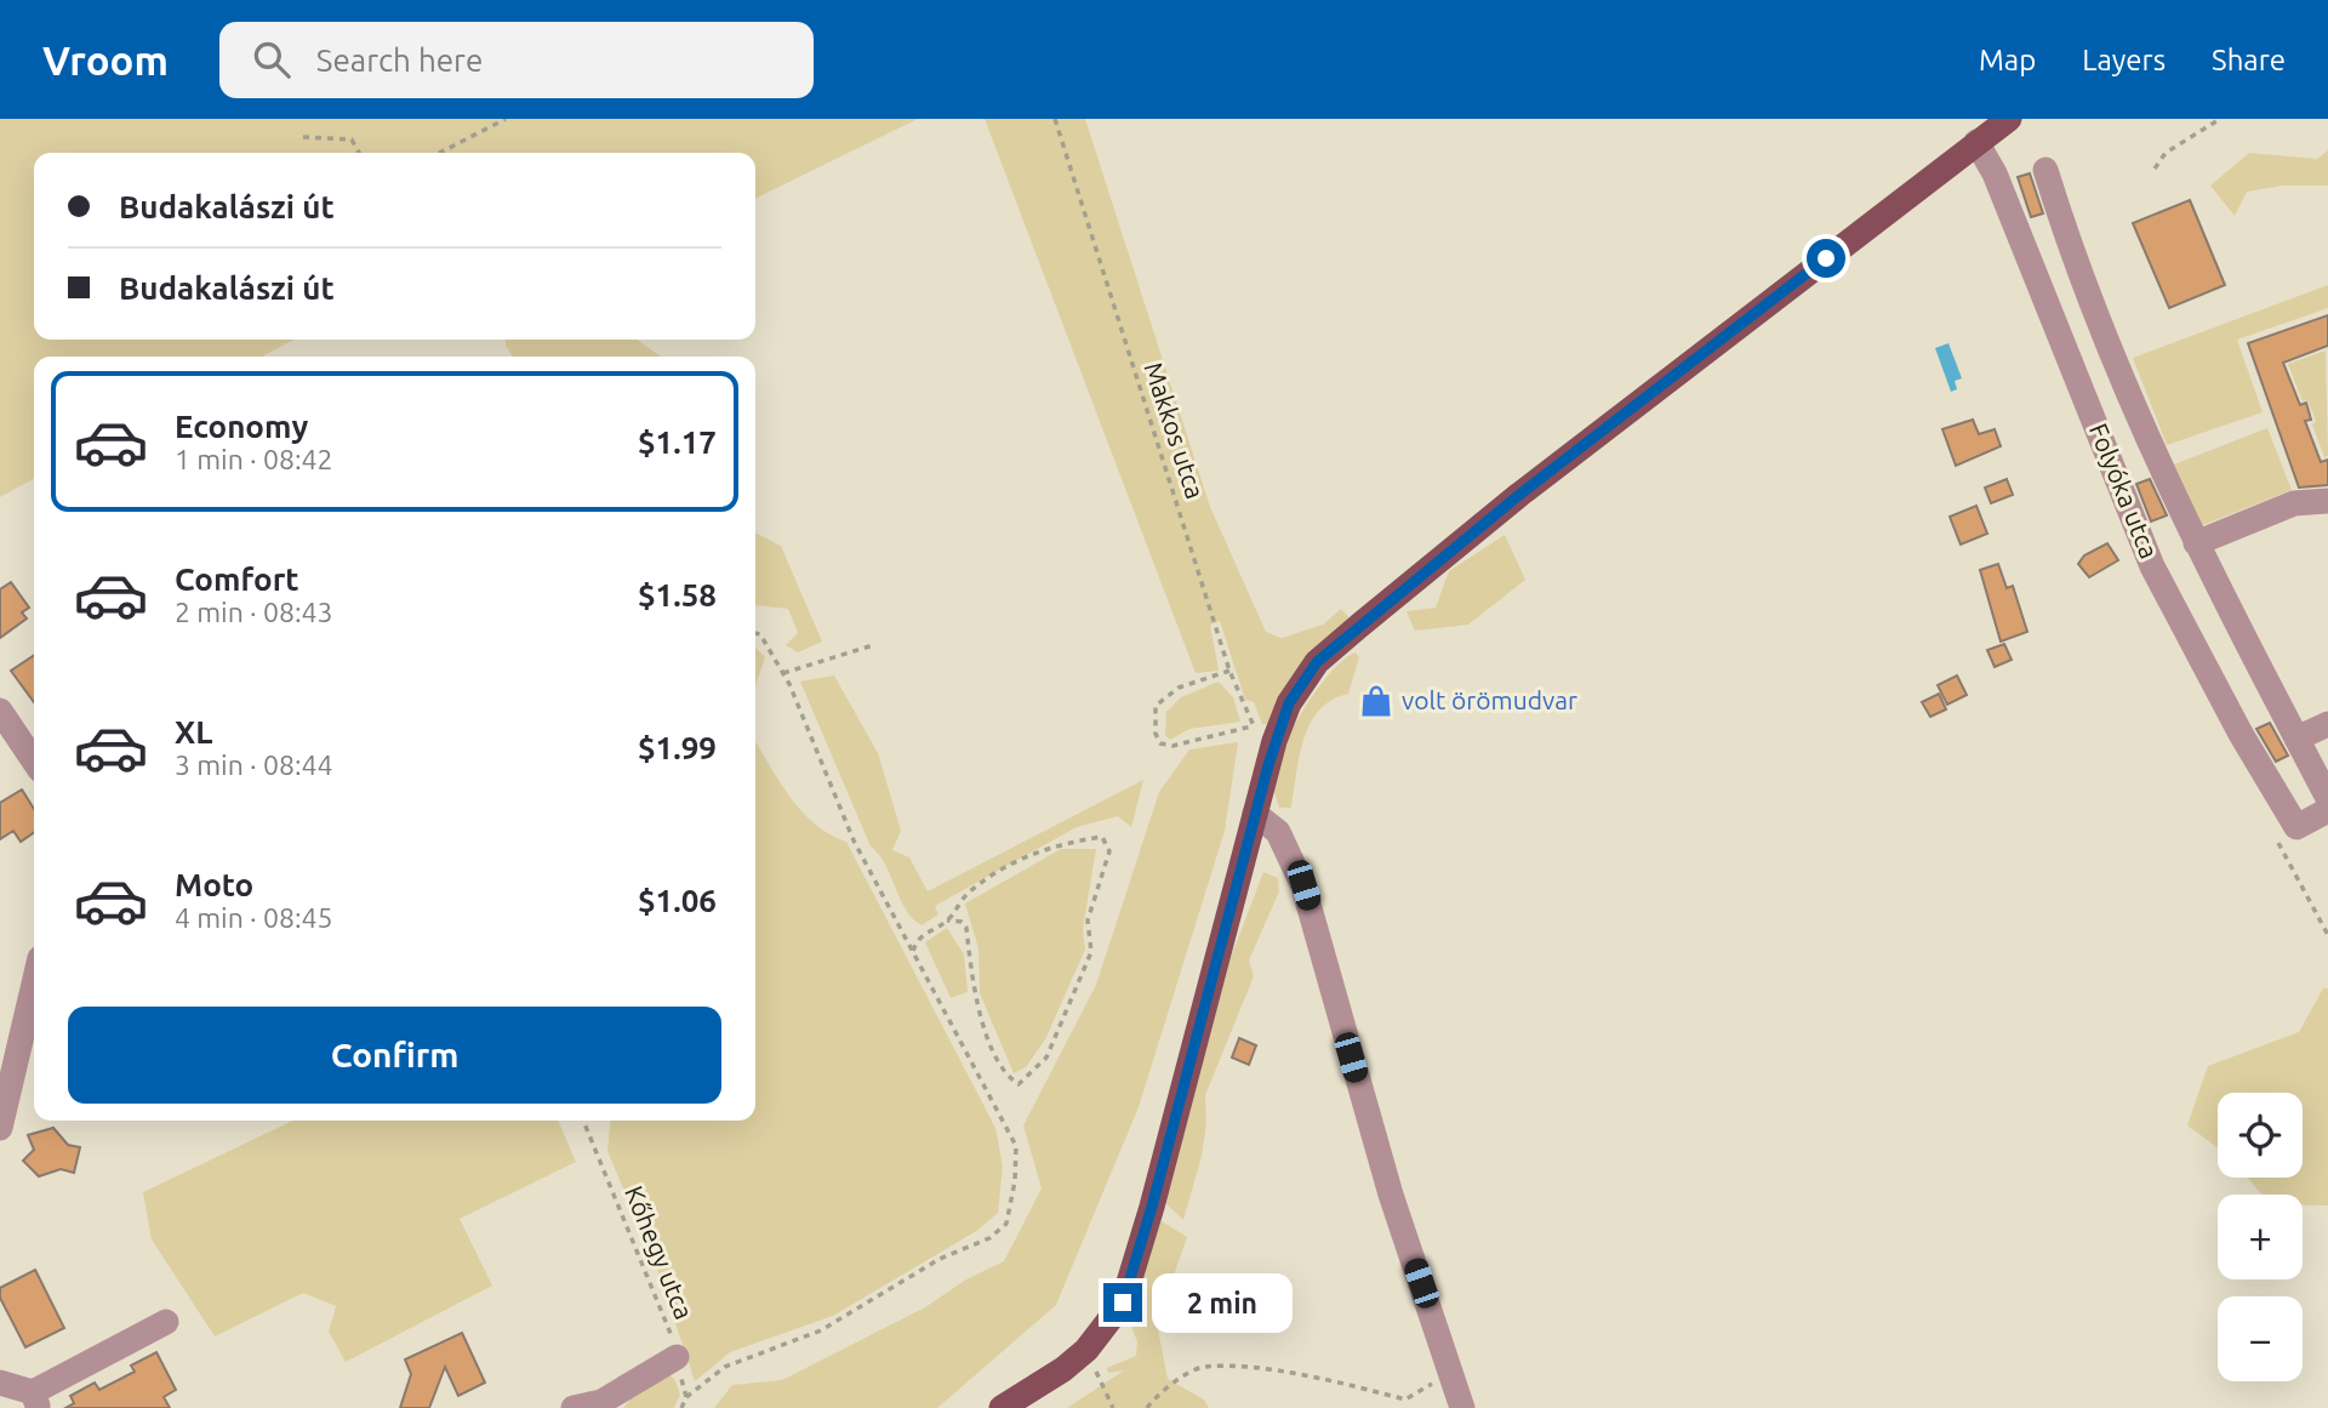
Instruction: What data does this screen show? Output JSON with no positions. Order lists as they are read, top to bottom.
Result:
{
  "streets": {
    "street": ["Folyóka utca"],
    "path": ["Makkos utca", "Kőhegy utca"]
  },
  "places": {
    "shop": ["volt örömudvar"]
  },
  "page": {
    "header": "Vroom",
    "search": "Search here",
    "nav": ["Map", "Layers", "Share"],
    "banner": ["Budakalászi út", "Budakalászi út"],
    "list": [
      {
        "name": "Economy",
        "note": "1 min · 08:42",
        "value": "$1.17"
      },
      {
        "name": "Comfort",
        "note": "2 min · 08:43",
        "value": "$1.58"
      },
      {
        "name": "XL",
        "note": "3 min · 08:44",
        "value": "$1.99"
      },
      {
        "name": "Moto",
        "note": "4 min · 08:45",
        "value": "$1.06"
      }
    ],
    "buttons": "Confirm",
    "map_buttons": ["+", "−"],
    "bubble": "2 min"
  }
}
